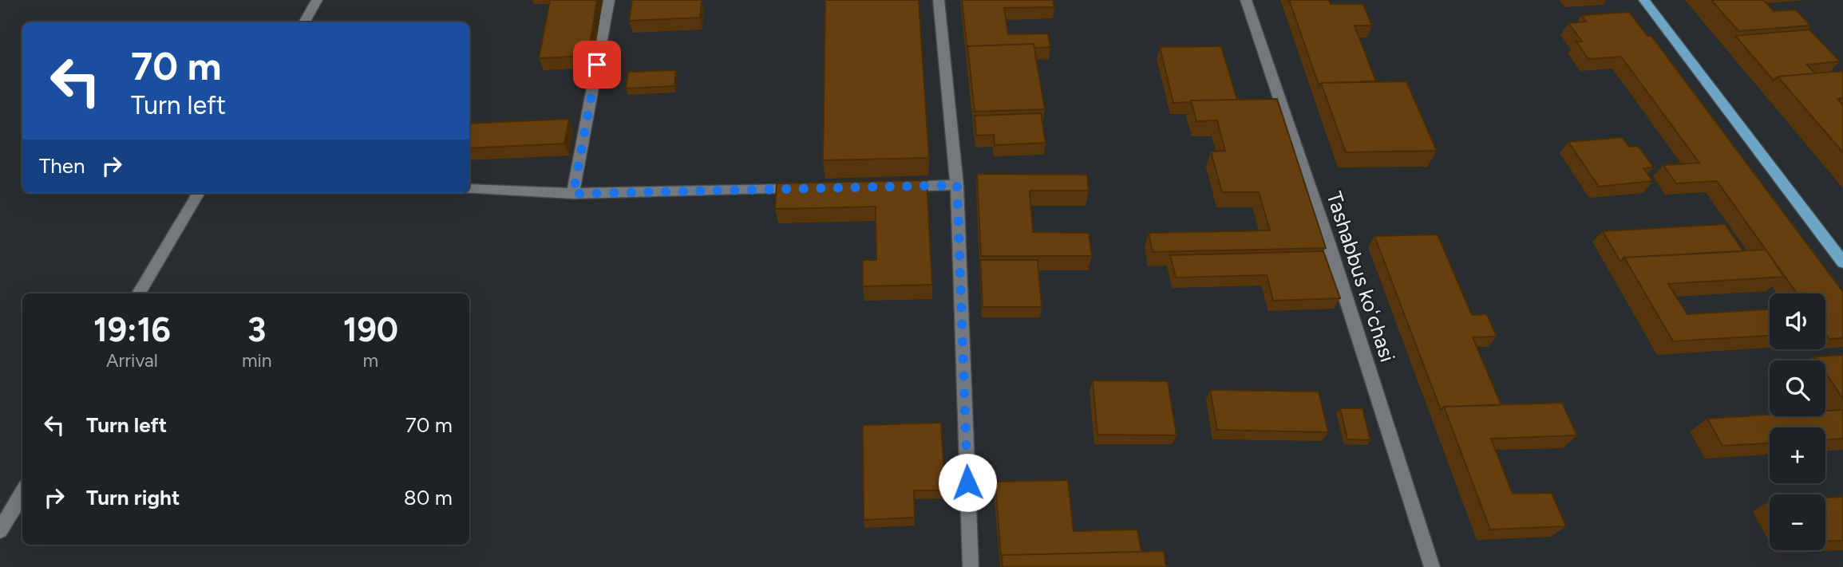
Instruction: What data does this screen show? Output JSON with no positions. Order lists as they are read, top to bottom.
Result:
{
  "streets": {
    "street": ["Tashabbus koʻchasi"]
  },
  "page": {
    "turn": ["70 m", "Turn left"],
    "then": "Then",
    "map_buttons": ["+", "−"],
    "eta": [
      "19:16",
      "Arrival",
      "3",
      "min",
      "190",
      "m"
    ],
    "list": [
      {
        "name": "Turn left",
        "value": "70 m"
      },
      {
        "name": "Turn right",
        "value": "80 m"
      }
    ]
  }
}
